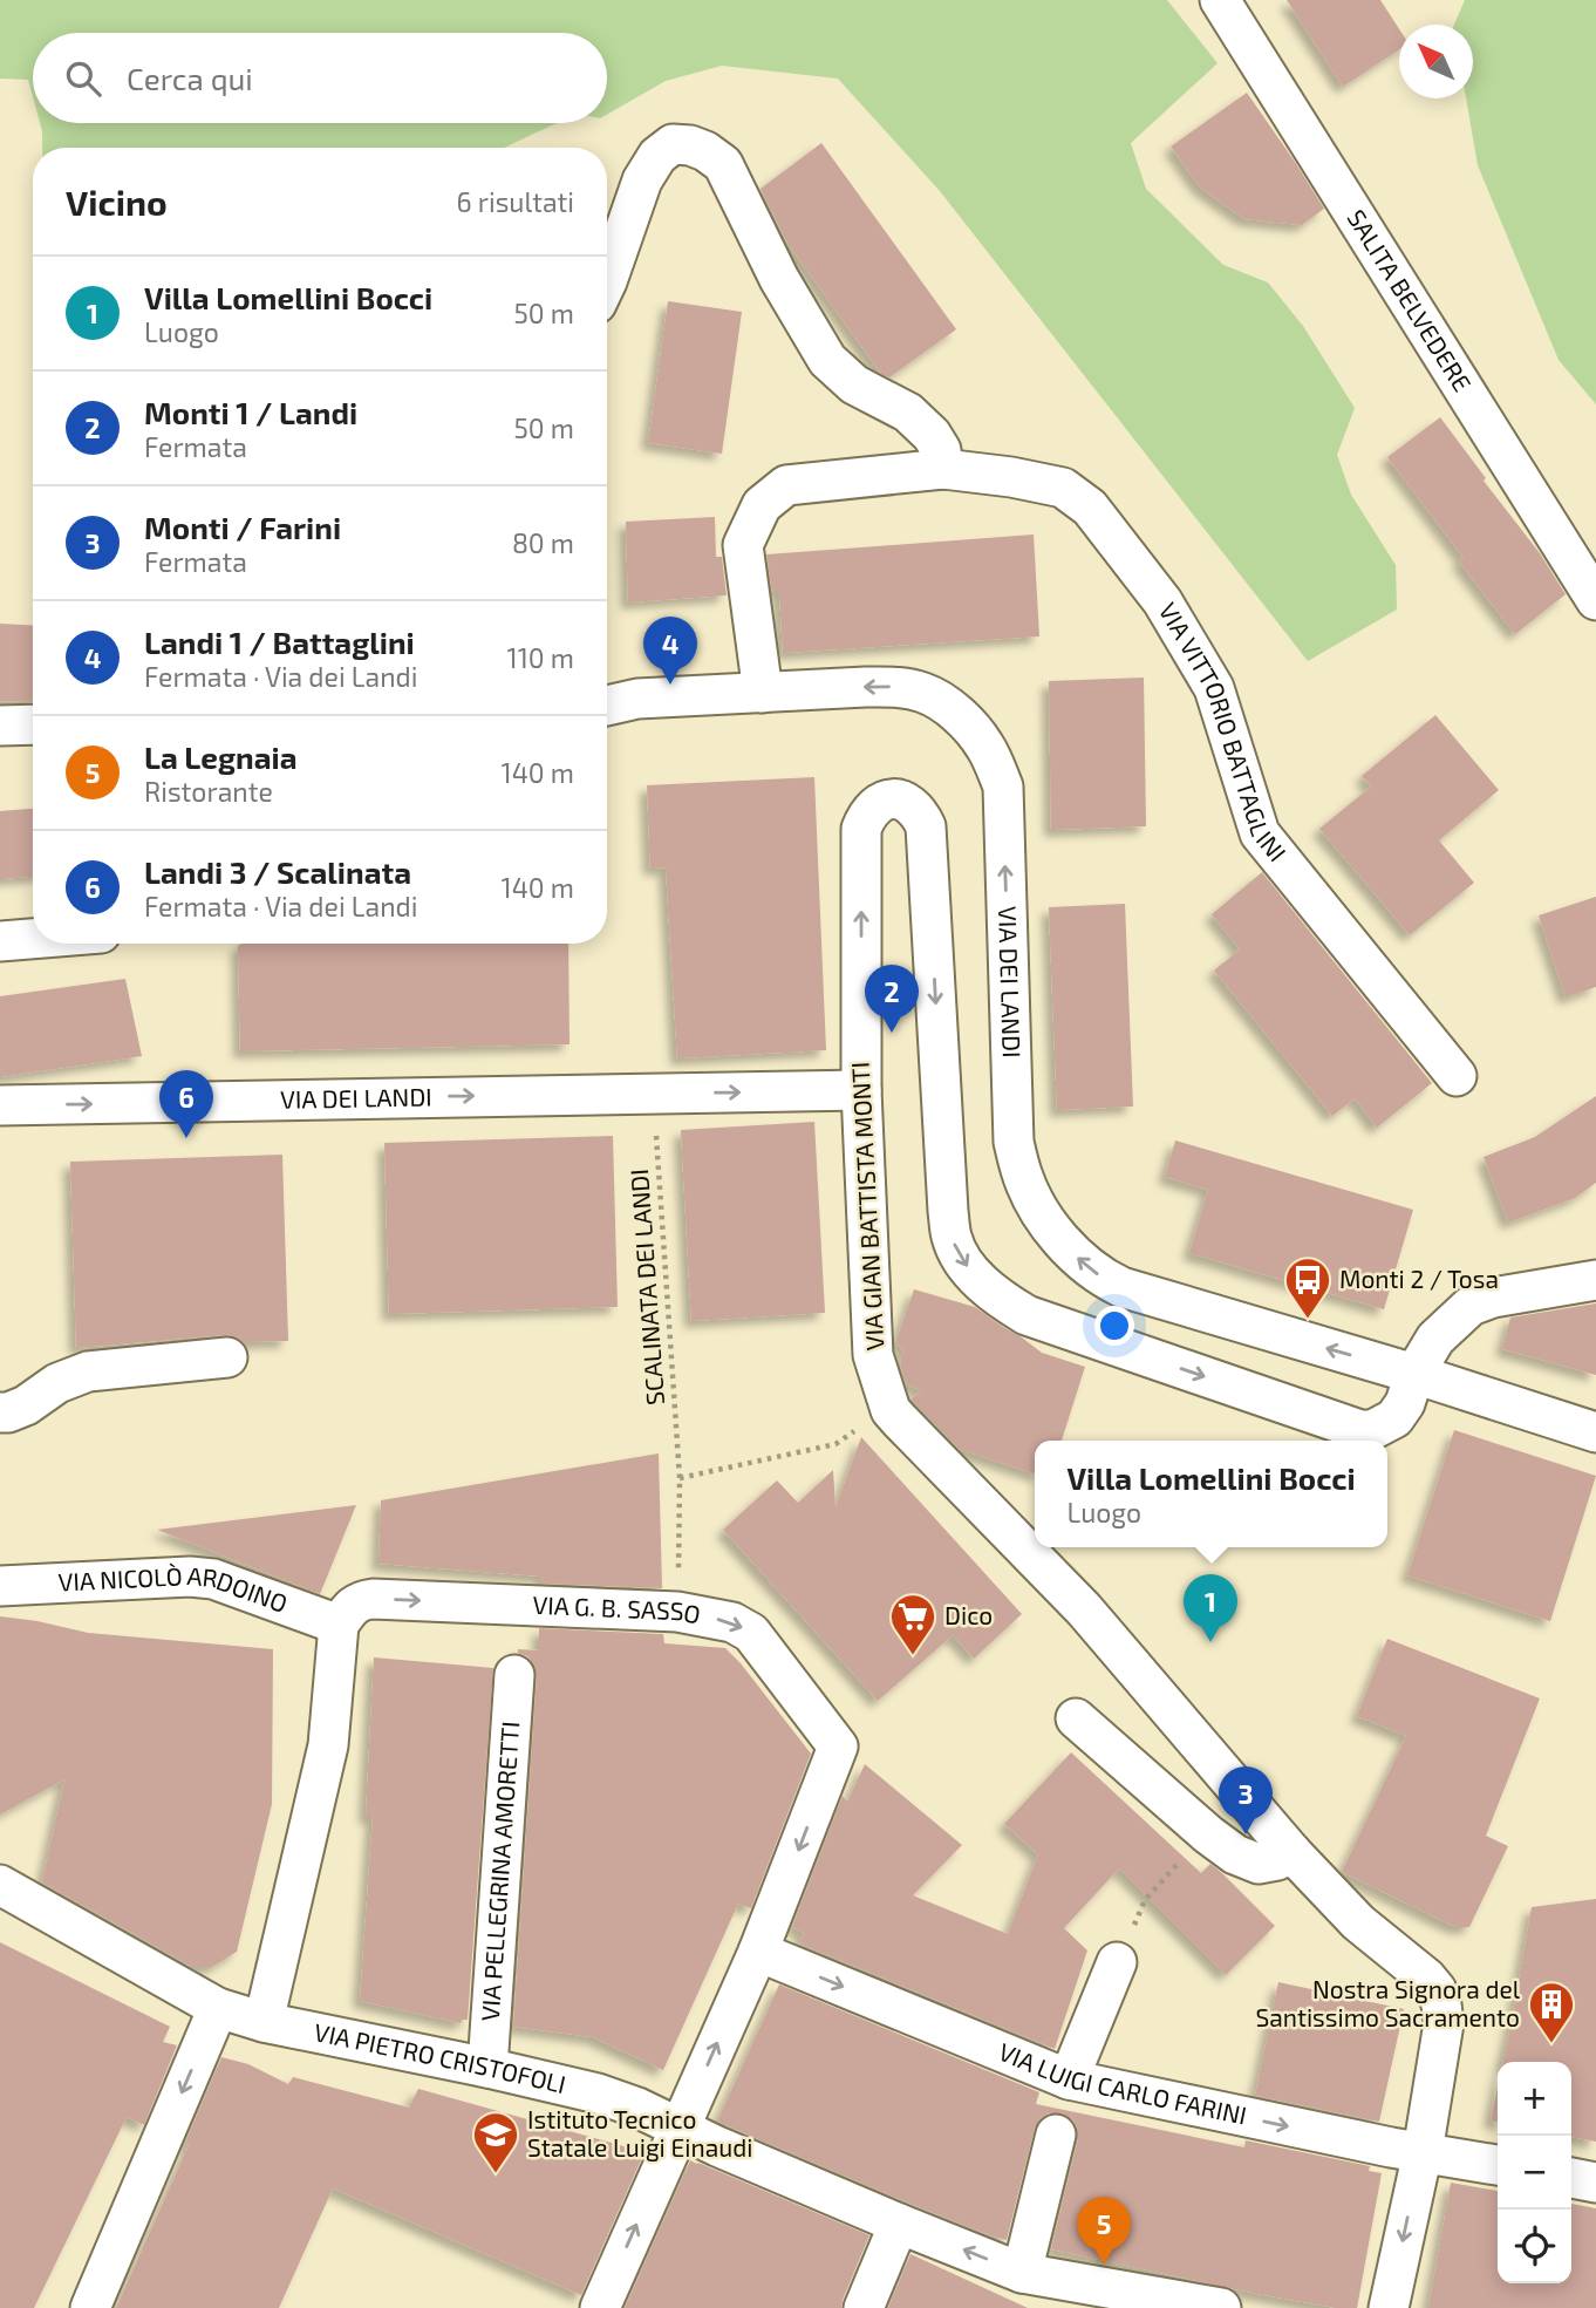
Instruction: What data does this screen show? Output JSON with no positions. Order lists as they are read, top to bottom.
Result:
{
  "streets": {
    "street": [
      "SALITA BELVEDERE",
      "VIA VITTORIO BATTAGLINI",
      "VIA DEI LANDI",
      "VIA GIAN BATTISTA MONTI",
      "VIA NICOLÒ ARDOINO",
      "VIA G. B. SASSO",
      "VIA PELLEGRINA AMORETTI",
      "VIA PIETRO CRISTOFOLI",
      "VIA LUIGI CARLO FARINI"
    ],
    "path": ["SCALINATA DEI LANDI"]
  },
  "crossings": [
    ["VIA VITTORIO BATTAGLINI", "VIA DEI LANDI"],
    ["VIA DEI LANDI", "VIA GIAN BATTISTA MONTI"],
    ["VIA DEI LANDI", "SCALINATA DEI LANDI"],
    ["VIA GIAN BATTISTA MONTI", "VIA LUIGI CARLO FARINI"],
    ["SCALINATA DEI LANDI", "VIA G. B. SASSO"],
    ["VIA NICOLÒ ARDOINO", "VIA G. B. SASSO"],
    ["VIA G. B. SASSO", "VIA PIETRO CRISTOFOLI"],
    ["VIA G. B. SASSO", "VIA LUIGI CARLO FARINI"],
    ["VIA PELLEGRINA AMORETTI", "VIA PIETRO CRISTOFOLI"]
  ],
  "places": {
    "bus stop": ["Monti 2 / Tosa"],
    "supermarket": ["Dico"],
    "building": ["Nostra Signora del Santissimo Sacramento"],
    "school or university": ["Istituto Tecnico Statale Luigi Einaudi"]
  },
  "north": "top left",
  "page": {
    "search": "Cerca qui",
    "heading": ["Vicino", "6 risultati"],
    "list": [
      {
        "mark": "1",
        "name": "Villa Lomellini Bocci",
        "note": "Luogo",
        "value": "50 m"
      },
      {
        "mark": "2",
        "name": "Monti 1 / Landi",
        "note": "Fermata",
        "value": "50 m"
      },
      {
        "mark": "3",
        "name": "Monti / Farini",
        "note": "Fermata",
        "value": "80 m"
      },
      {
        "mark": "4",
        "name": "Landi 1 / Battaglini",
        "note": "Fermata · Via dei Landi",
        "value": "110 m"
      },
      {
        "mark": "5",
        "name": "La Legnaia",
        "note": "Ristorante",
        "value": "140 m"
      },
      {
        "mark": "6",
        "name": "Landi 3 / Scalinata",
        "note": "Fermata · Via dei Landi",
        "value": "140 m"
      }
    ],
    "pins": [
      "4",
      "2",
      "6",
      "1",
      "3",
      "5"
    ],
    "popup": ["Villa Lomellini Bocci", "Luogo"],
    "map_buttons": ["+", "−"]
  }
}
